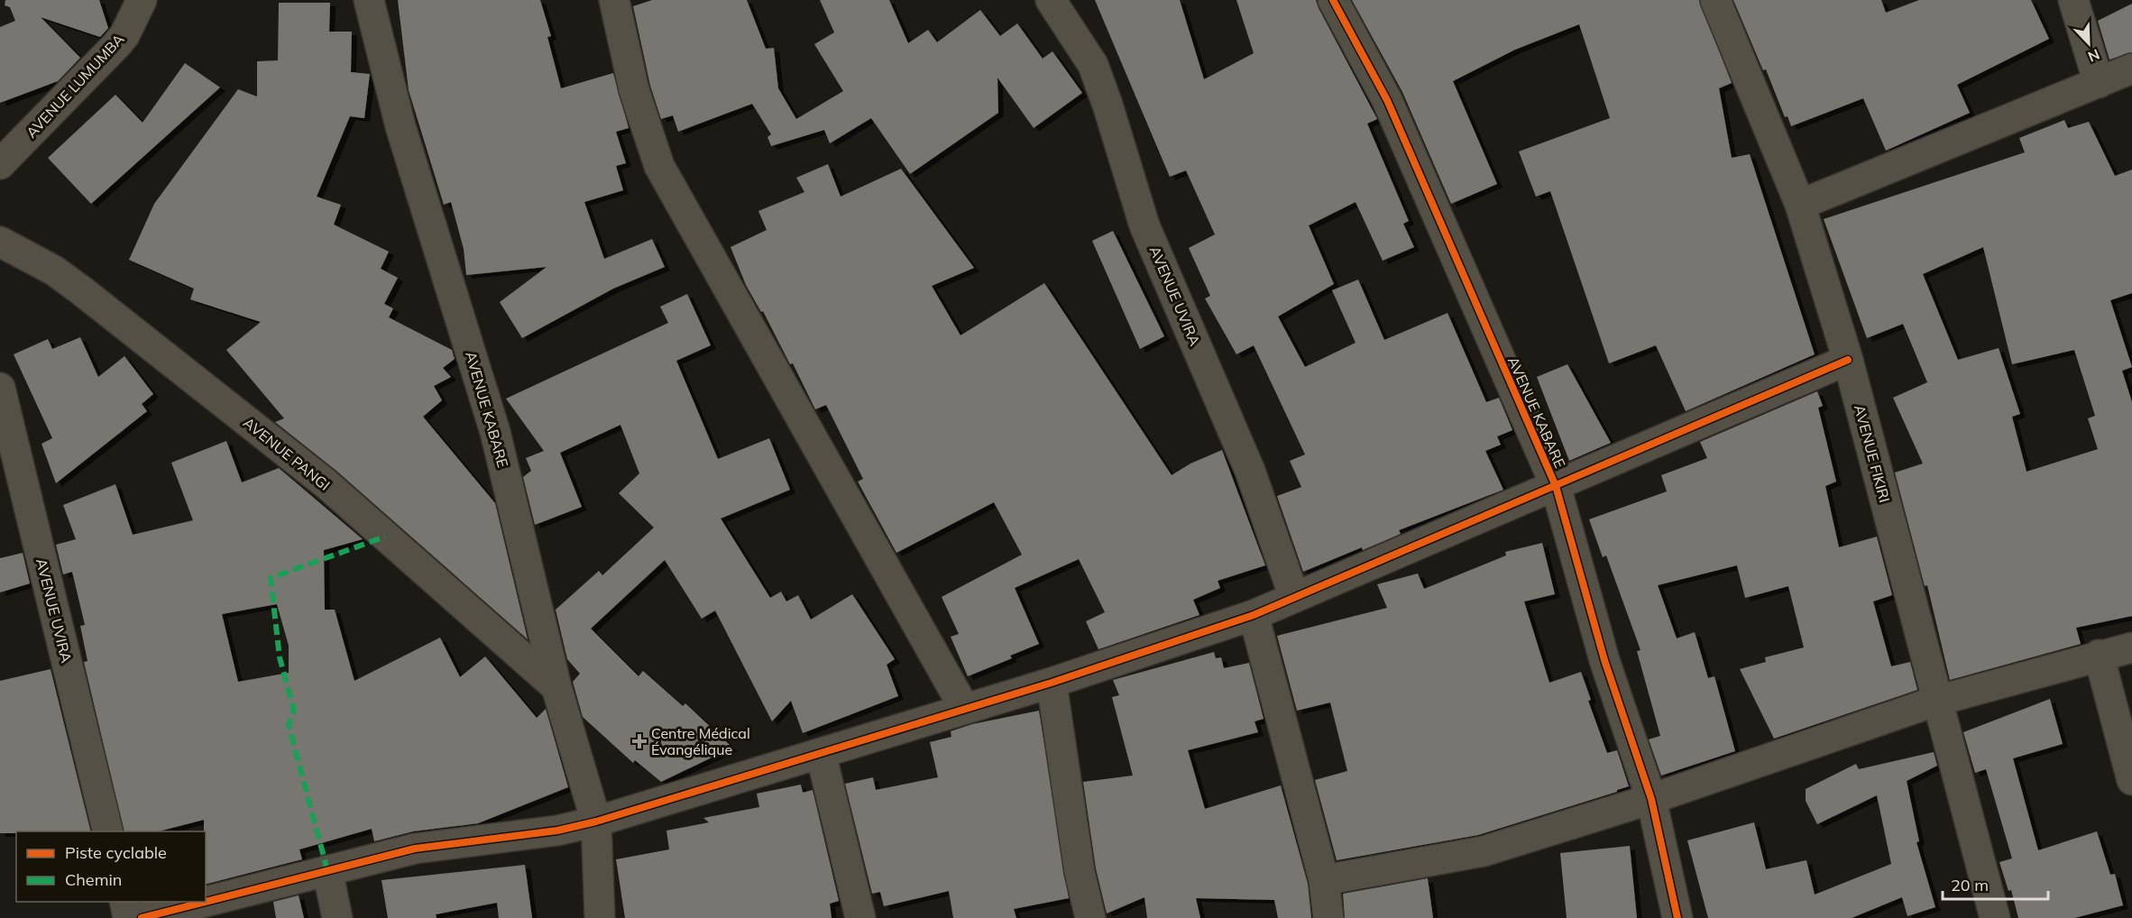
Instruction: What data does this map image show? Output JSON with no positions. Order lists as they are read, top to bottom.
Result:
{
  "streets": {
    "street": [
      "AVENUE LUMUMBA",
      "AVENUE UVIRA",
      "AVENUE KABARE",
      "AVENUE PANGI",
      "AVENUE FIKIRI"
    ]
  },
  "crossings": [
    ["AVENUE KABARE", "AVENUE PANGI"]
  ],
  "places": {
    "health": ["Centre Médical Évangélique"]
  },
  "legend": ["Piste cyclable", "Chemin"],
  "scale_bar": "20 m",
  "north": "bottom right"
}
